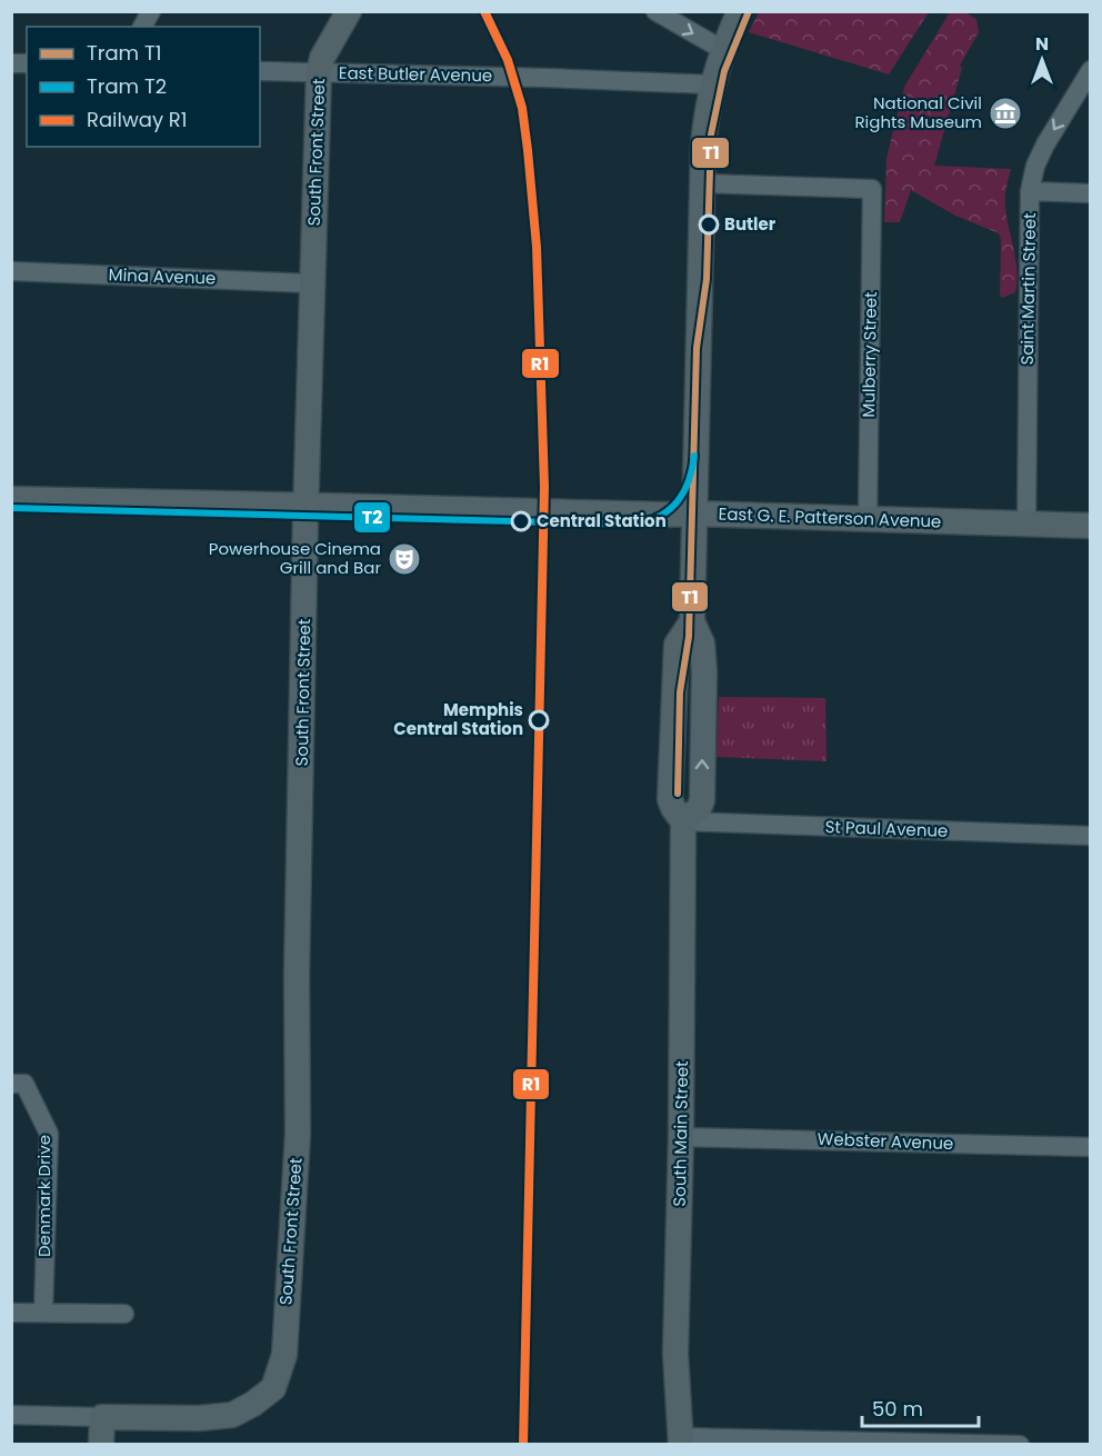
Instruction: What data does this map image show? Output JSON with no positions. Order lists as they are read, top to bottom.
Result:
{
  "streets": {
    "main road": ["South Front Street", "East G. E. Patterson Avenue", "South Main Street"],
    "street": [
      "East Butler Avenue",
      "Mina Avenue",
      "Saint Martin Street",
      "Mulberry Street",
      "St Paul Avenue",
      "Webster Avenue",
      "Denmark Drive"
    ]
  },
  "crossings": [
    ["East Butler Avenue", "South Front Street"],
    ["South Front Street", "Mina Avenue"],
    ["South Front Street", "East G. E. Patterson Avenue"],
    ["Saint Martin Street", "East G. E. Patterson Avenue"],
    ["Mulberry Street", "East G. E. Patterson Avenue"],
    ["St Paul Avenue", "South Main Street"],
    ["South Main Street", "Webster Avenue"]
  ],
  "places": {
    "museum": ["National Civil Rights Museum"],
    "other": ["Butler", "Central Station", "Memphis Central Station"],
    "theatre": ["Powerhouse Cinema Grill and Bar"]
  },
  "lines": ["tram line T1", "rail line R1", "tram line T2"],
  "legend": ["Tram T1", "Tram T2", "Railway R1"],
  "scale_bar": "50 m",
  "north": "top"
}
